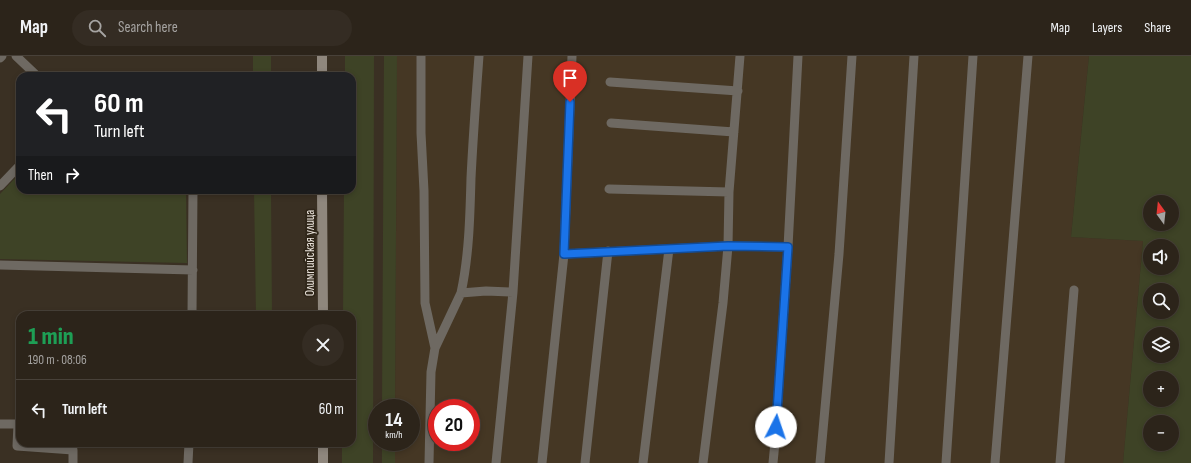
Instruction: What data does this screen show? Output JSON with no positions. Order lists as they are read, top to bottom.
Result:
{
  "streets": {
    "main road": ["Олимпийская улица"]
  },
  "north": "top",
  "page": {
    "header": "Map",
    "search": "Search here",
    "nav": ["Map", "Layers", "Share"],
    "turn": ["60 m", "Turn left"],
    "then": "Then",
    "map_buttons": ["+", "−"],
    "heading": ["1 min", "190 m · 08:06"],
    "list": [
      {
        "name": "Turn left",
        "value": "60 m"
      }
    ],
    "speed": "14 km/h",
    "limit": "20"
  }
}
